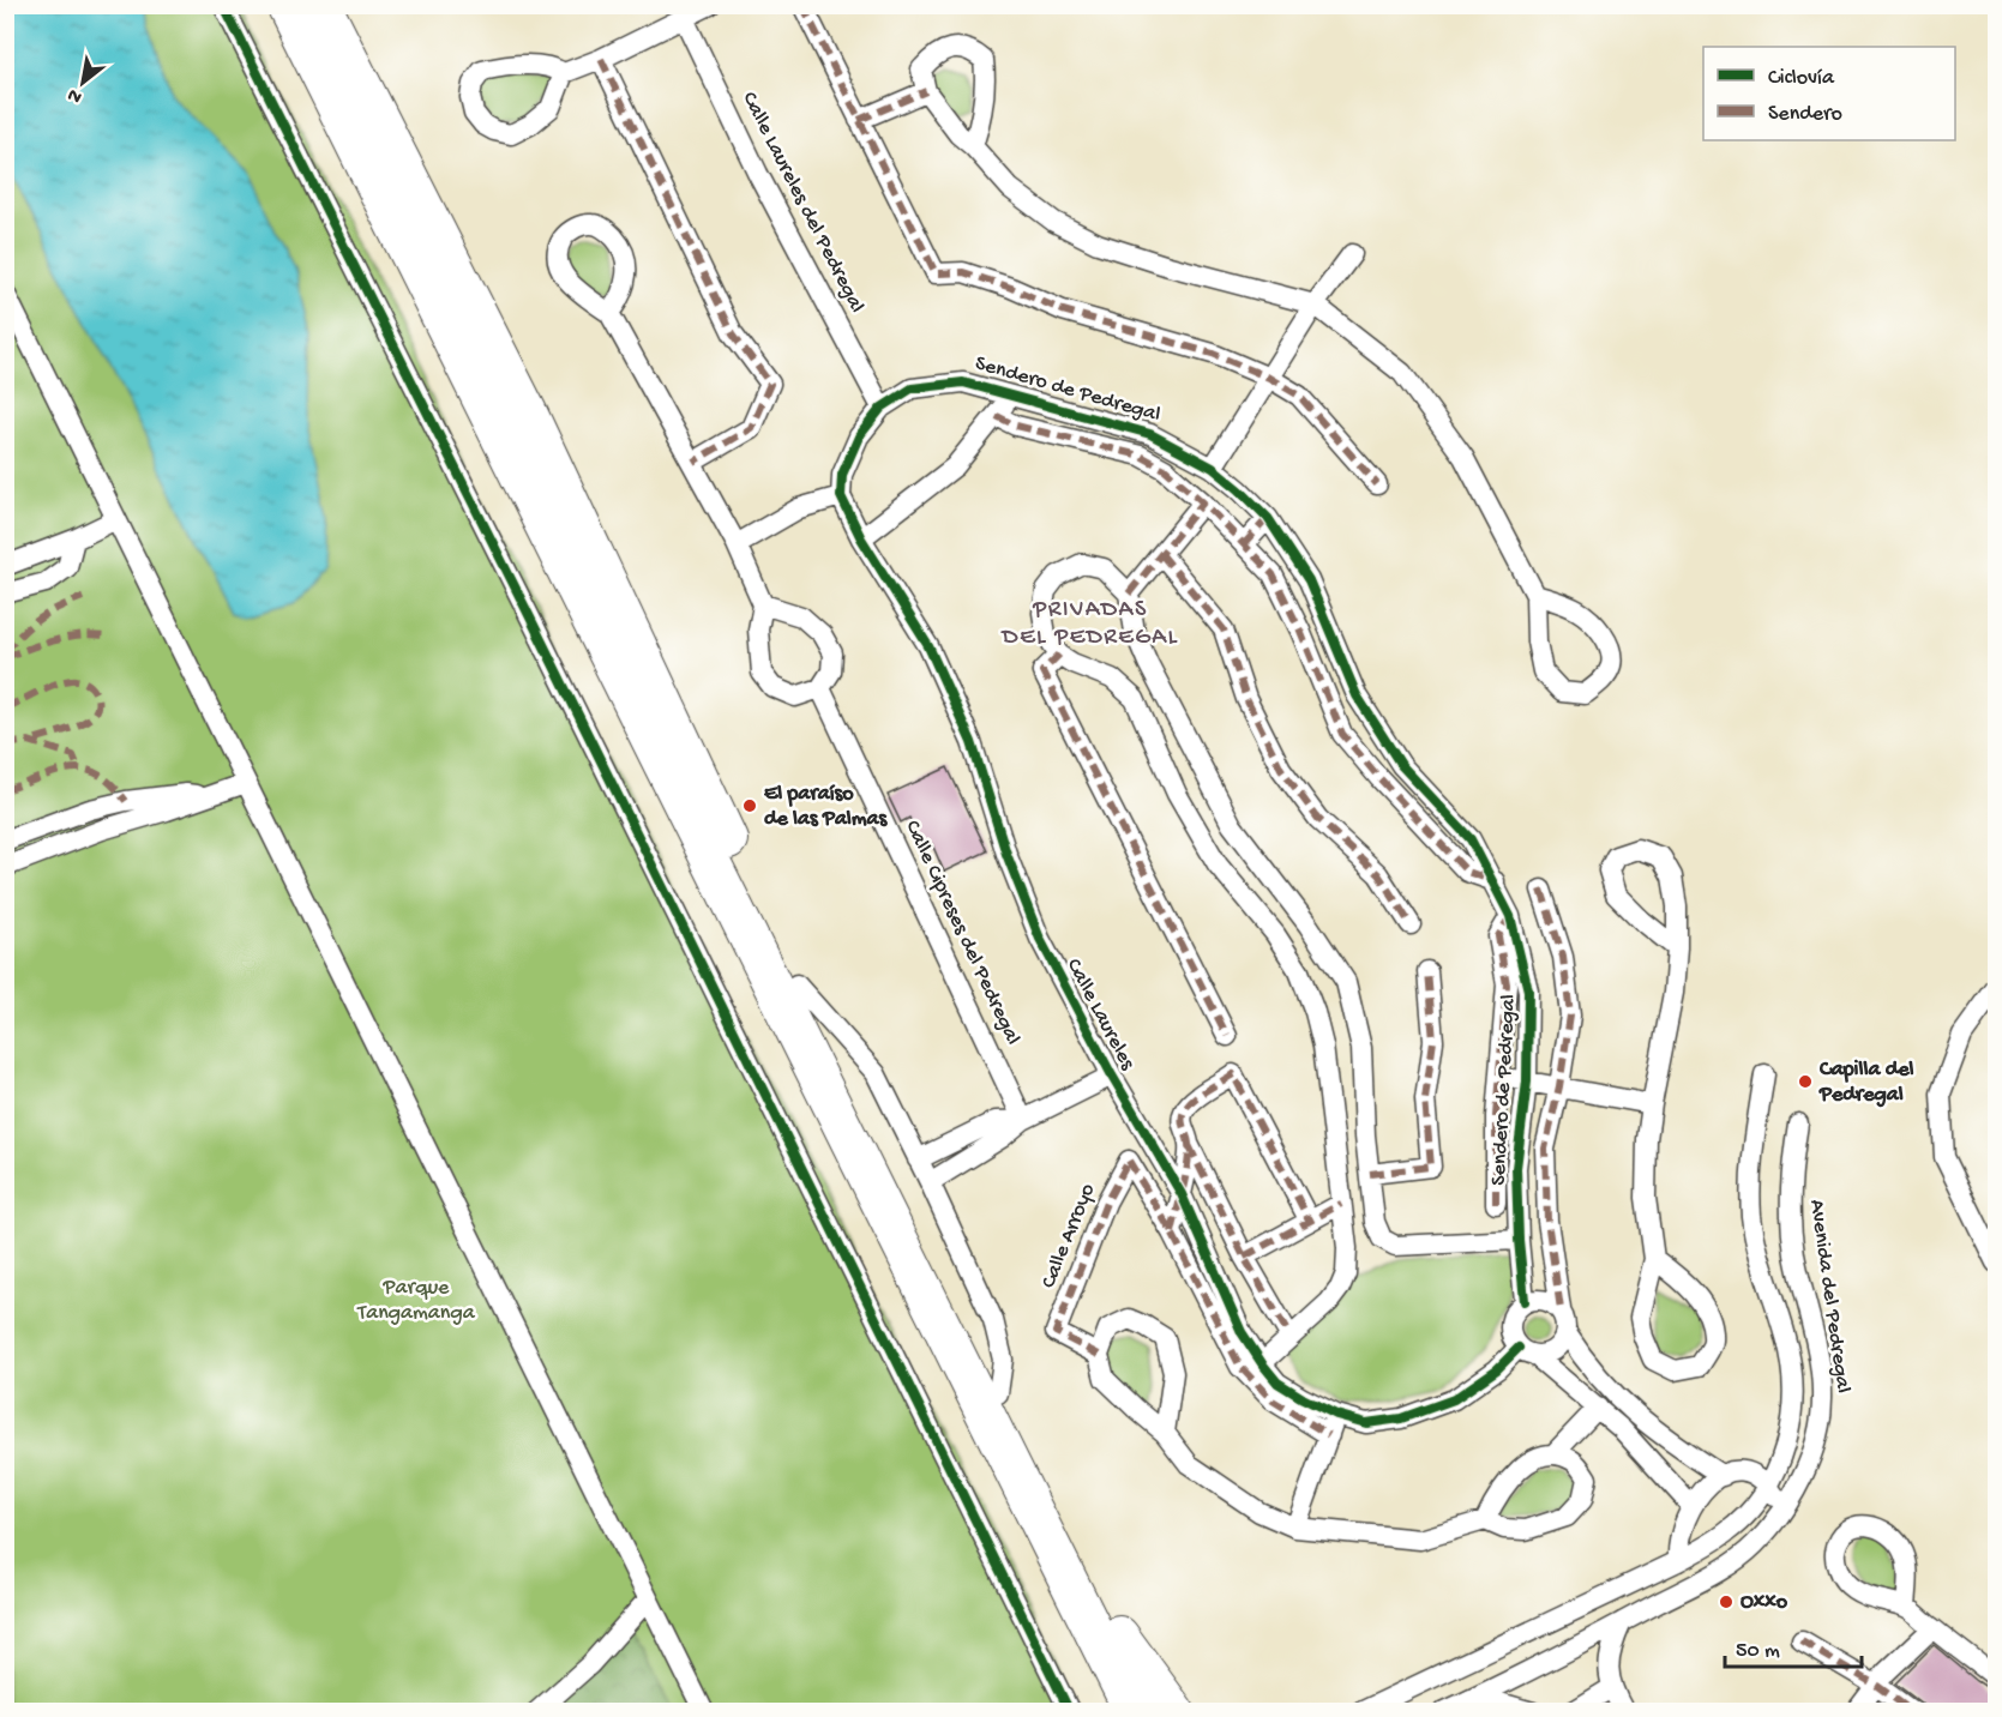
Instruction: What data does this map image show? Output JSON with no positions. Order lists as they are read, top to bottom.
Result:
{
  "streets": {
    "street": [
      "Calle Laureles del Pedregal",
      "Sendero de Pedregal",
      "Calle Cipreses del Pedregal",
      "Calle Laureles",
      "Calle Arroyo",
      "Avenida del Pedregal"
    ]
  },
  "crossings": [
    ["Calle Laureles del Pedregal", "Sendero de Pedregal"],
    ["Sendero de Pedregal", "Calle Laureles"]
  ],
  "districts": ["PRIVADAS DEL PEDREGAL"],
  "parks": ["Parque Tangamanga"],
  "places": ["El paraíso de las Palmas", "Capilla del Pedregal", "Oxxo"],
  "legend": ["Ciclovía", "Sendero"],
  "scale_bar": "50 m",
  "north": "bottom left"
}
